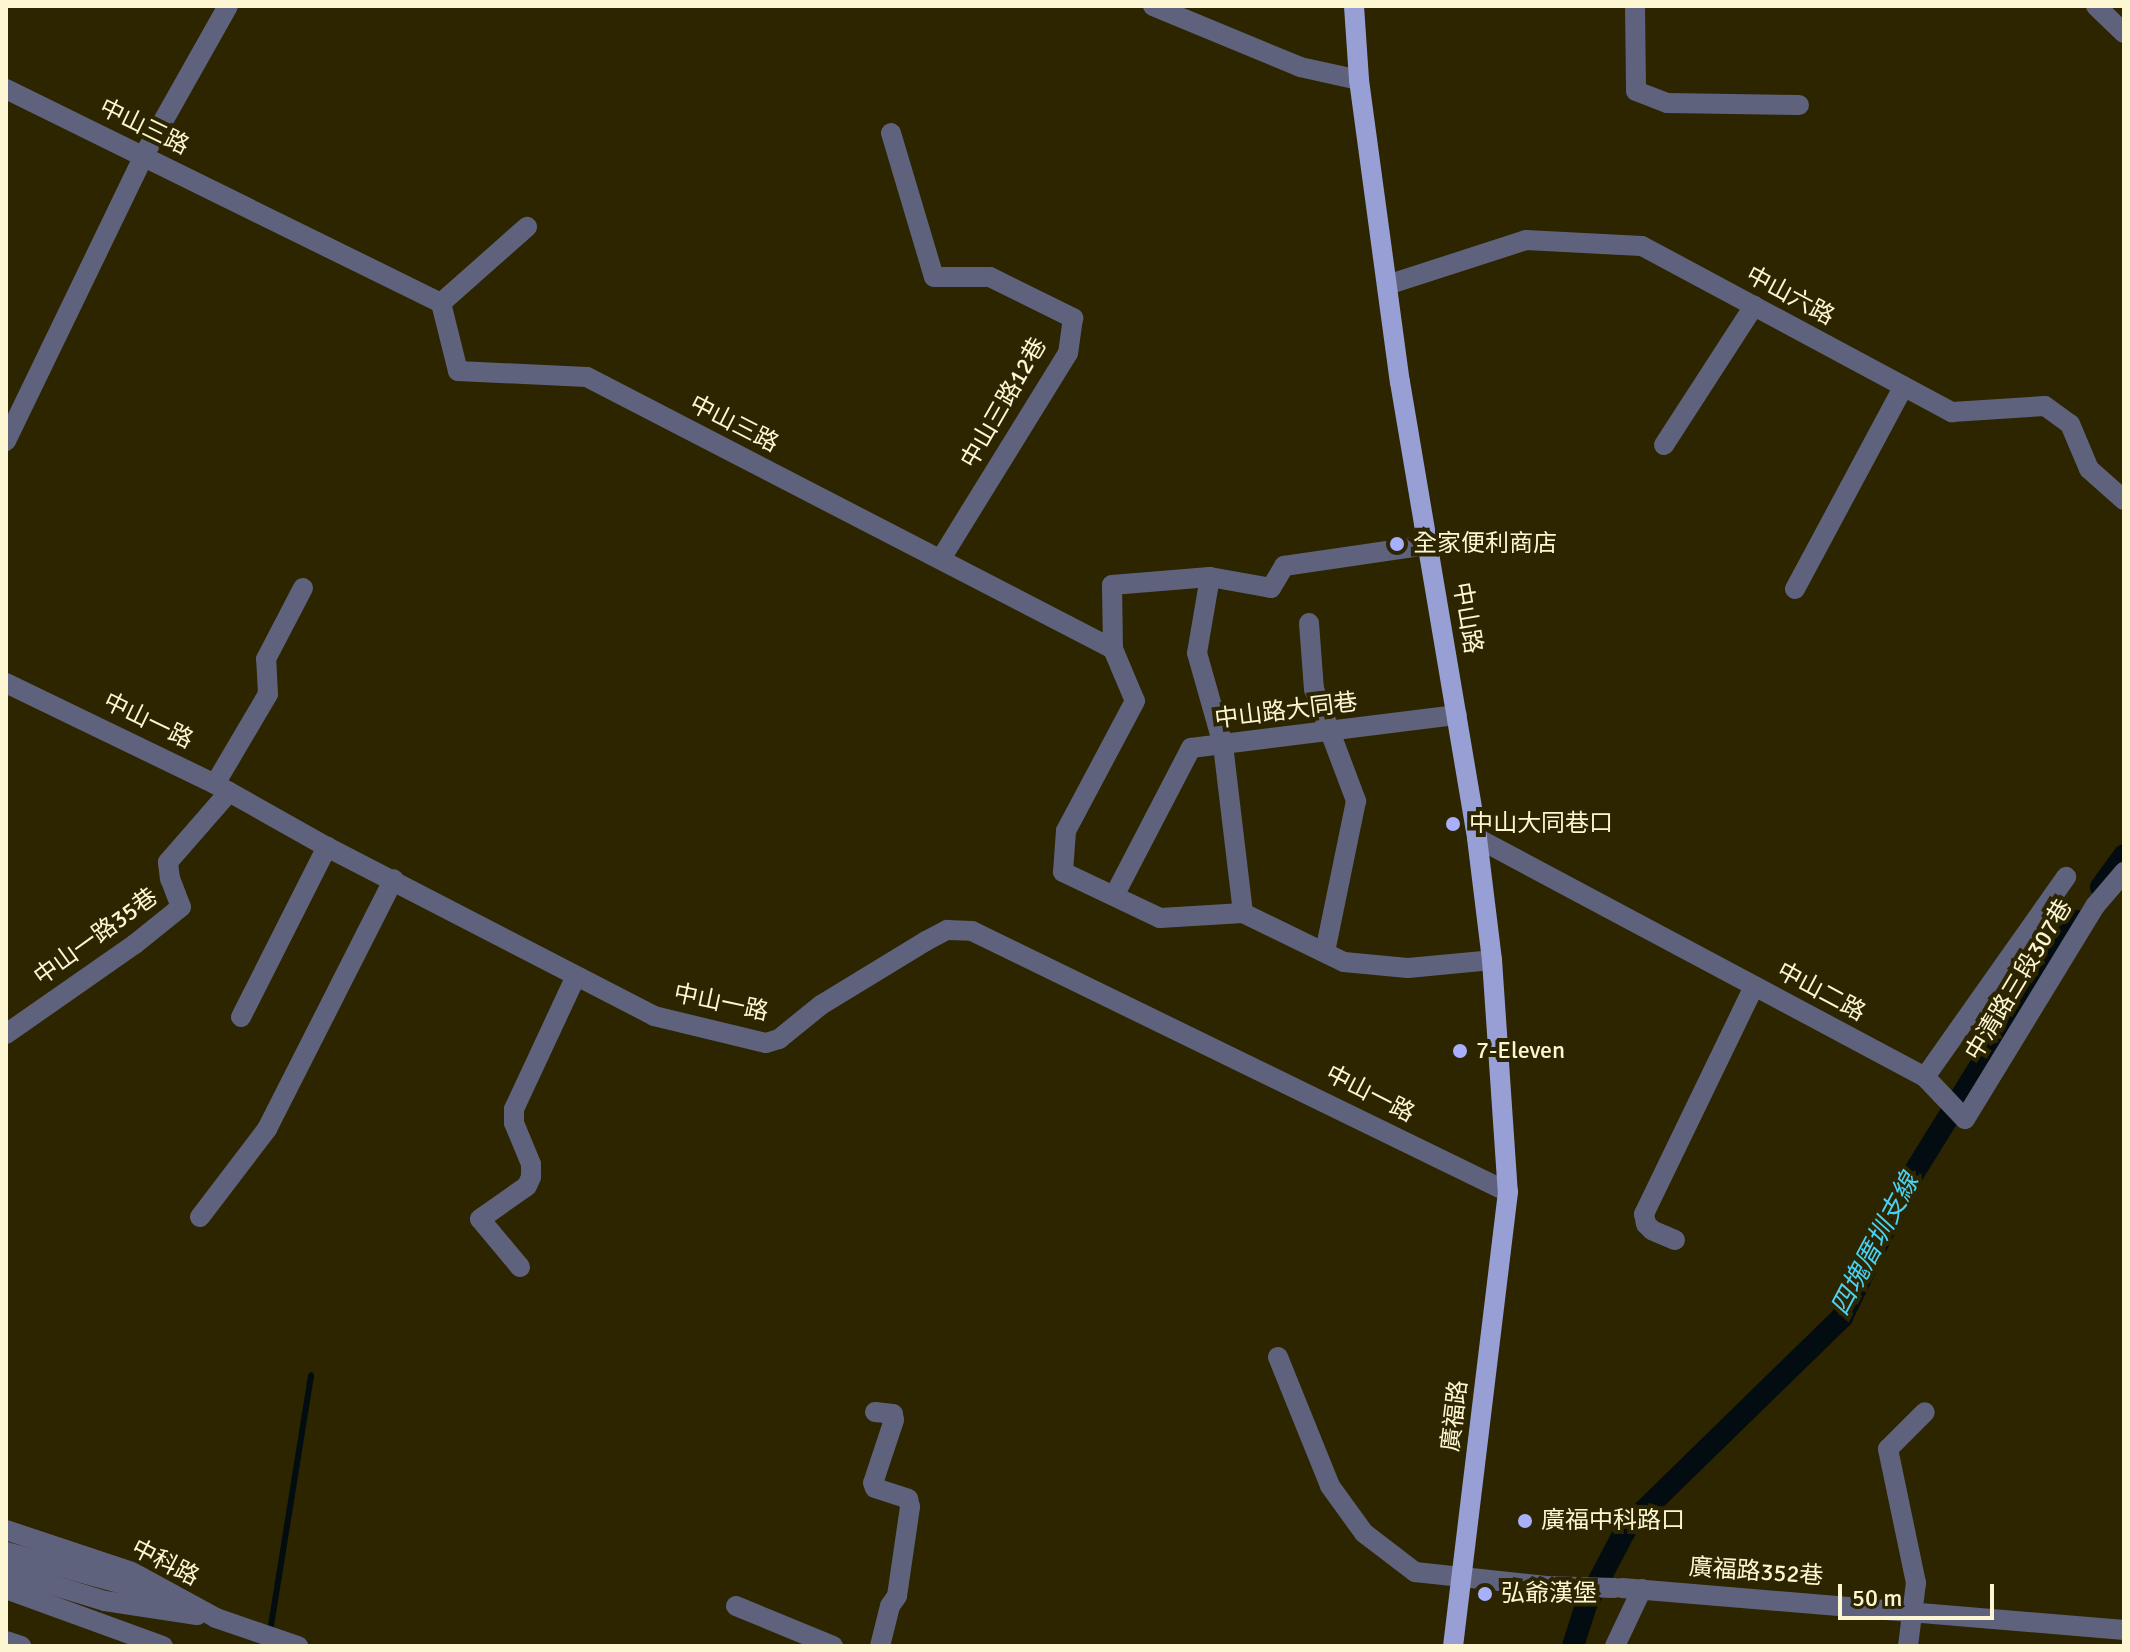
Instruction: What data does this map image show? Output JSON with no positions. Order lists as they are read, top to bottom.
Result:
{
  "streets": {
    "main road": ["中山路", "廣福路"],
    "street": [
      "中山三路",
      "中山六路",
      "中山三路12巷",
      "中山路大同巷",
      "中山一路",
      "中山一路35巷",
      "中清路三段307巷",
      "中山二路",
      "中科路",
      "廣福路352巷"
    ]
  },
  "crossings": [
    ["中山三路", "中山三路12巷"],
    ["中山六路", "中山路"],
    ["中山路", "中山路大同巷"],
    ["中山路", "中山一路"],
    ["中山路", "中山二路"],
    ["中山路", "廣福路"],
    ["中山一路", "中山一路35巷"],
    ["中山一路", "廣福路"],
    ["中清路三段307巷", "中山二路"],
    ["廣福路", "廣福路352巷"]
  ],
  "water": ["四塊厝圳支線"],
  "places": [
    "全家便利商店",
    "中山大同巷口",
    "7-Eleven",
    "廣福中科路口",
    "弘爺漢堡"
  ],
  "scale_bar": "50 m"
}
